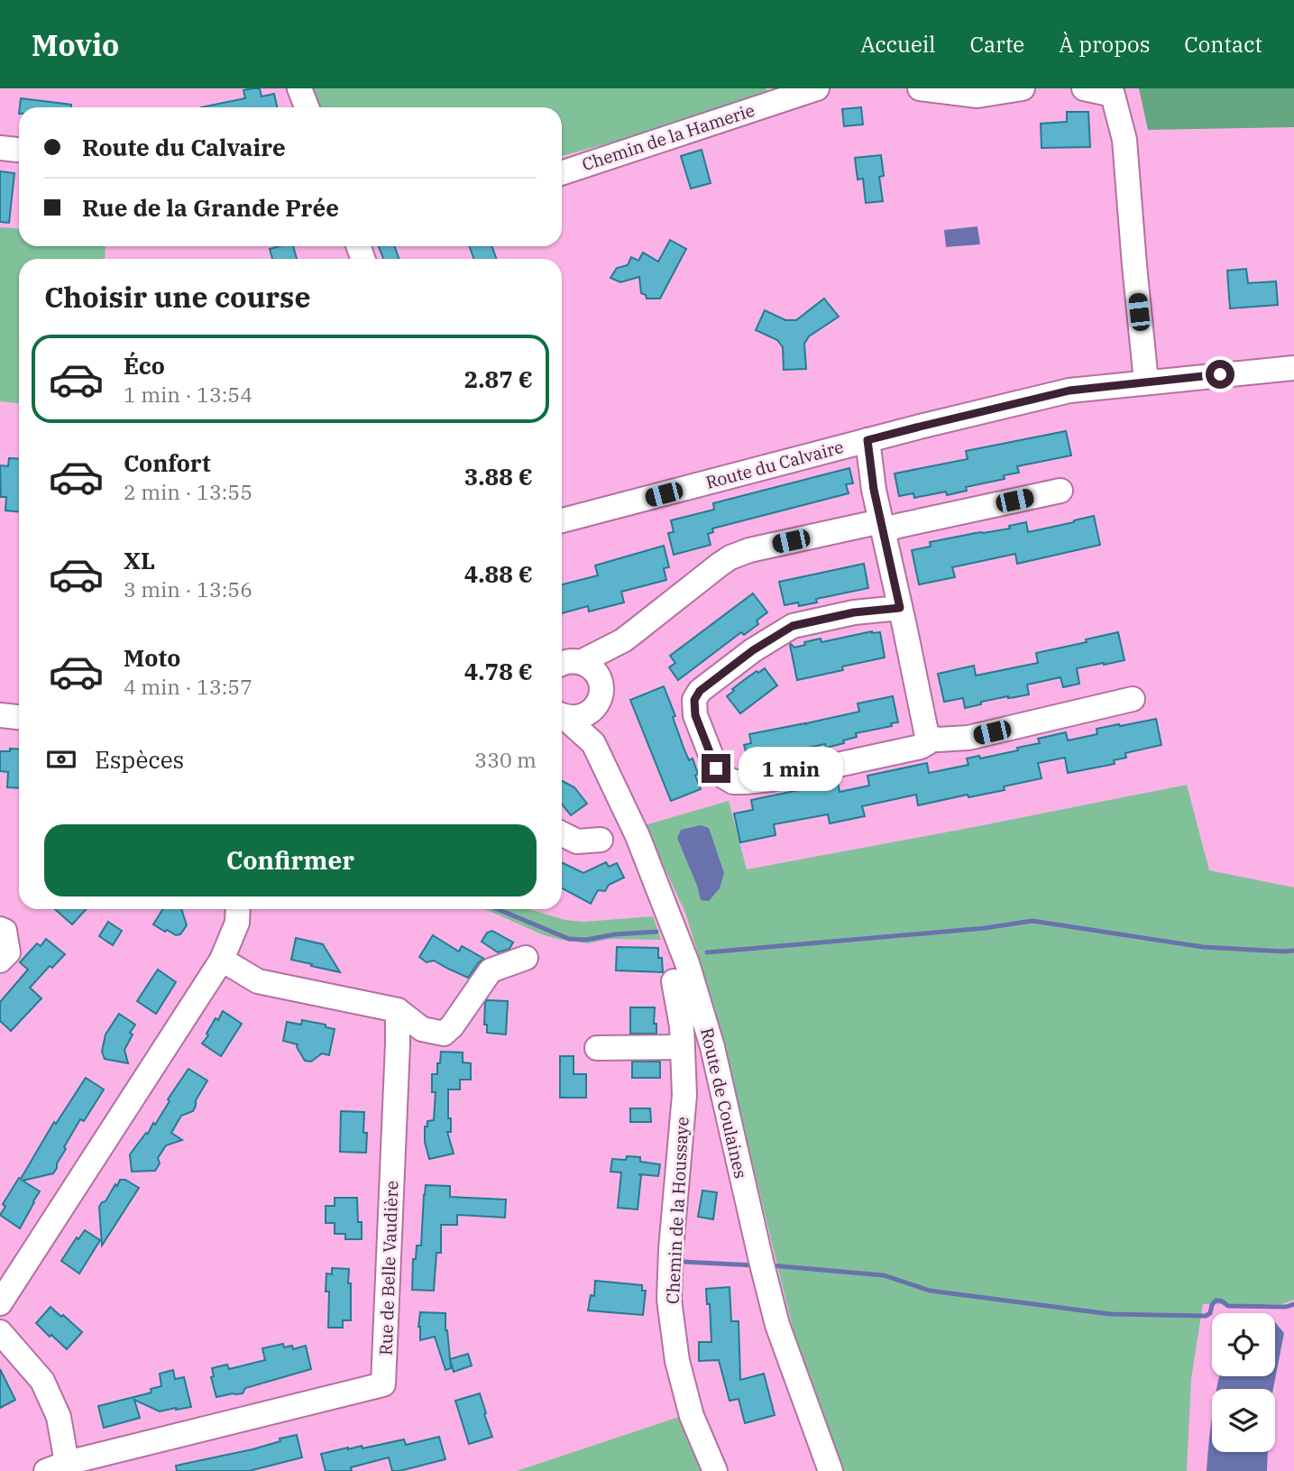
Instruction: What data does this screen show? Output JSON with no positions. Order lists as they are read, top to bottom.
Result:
{
  "streets": {
    "street": [
      "Chemin de la Hamerie",
      "Route du Calvaire",
      "Route de Coulaines",
      "Chemin de la Houssaye",
      "Rue de Belle Vaudière"
    ]
  },
  "page": {
    "header": "Movio",
    "nav": [
      "Accueil",
      "Carte",
      "À propos",
      "Contact"
    ],
    "banner": ["Route du Calvaire", "Rue de la Grande Prée"],
    "heading": "Choisir une course",
    "list": [
      {
        "name": "Éco",
        "note": "1 min · 13:54",
        "value": "2.87 €"
      },
      {
        "name": "Confort",
        "note": "2 min · 13:55",
        "value": "3.88 €"
      },
      {
        "name": "XL",
        "note": "3 min · 13:56",
        "value": "4.88 €"
      },
      {
        "name": "Moto",
        "note": "4 min · 13:57",
        "value": "4.78 €"
      }
    ],
    "pay": ["Espèces", "330 m"],
    "bubble": "1 min",
    "buttons": "Confirmer"
  }
}
